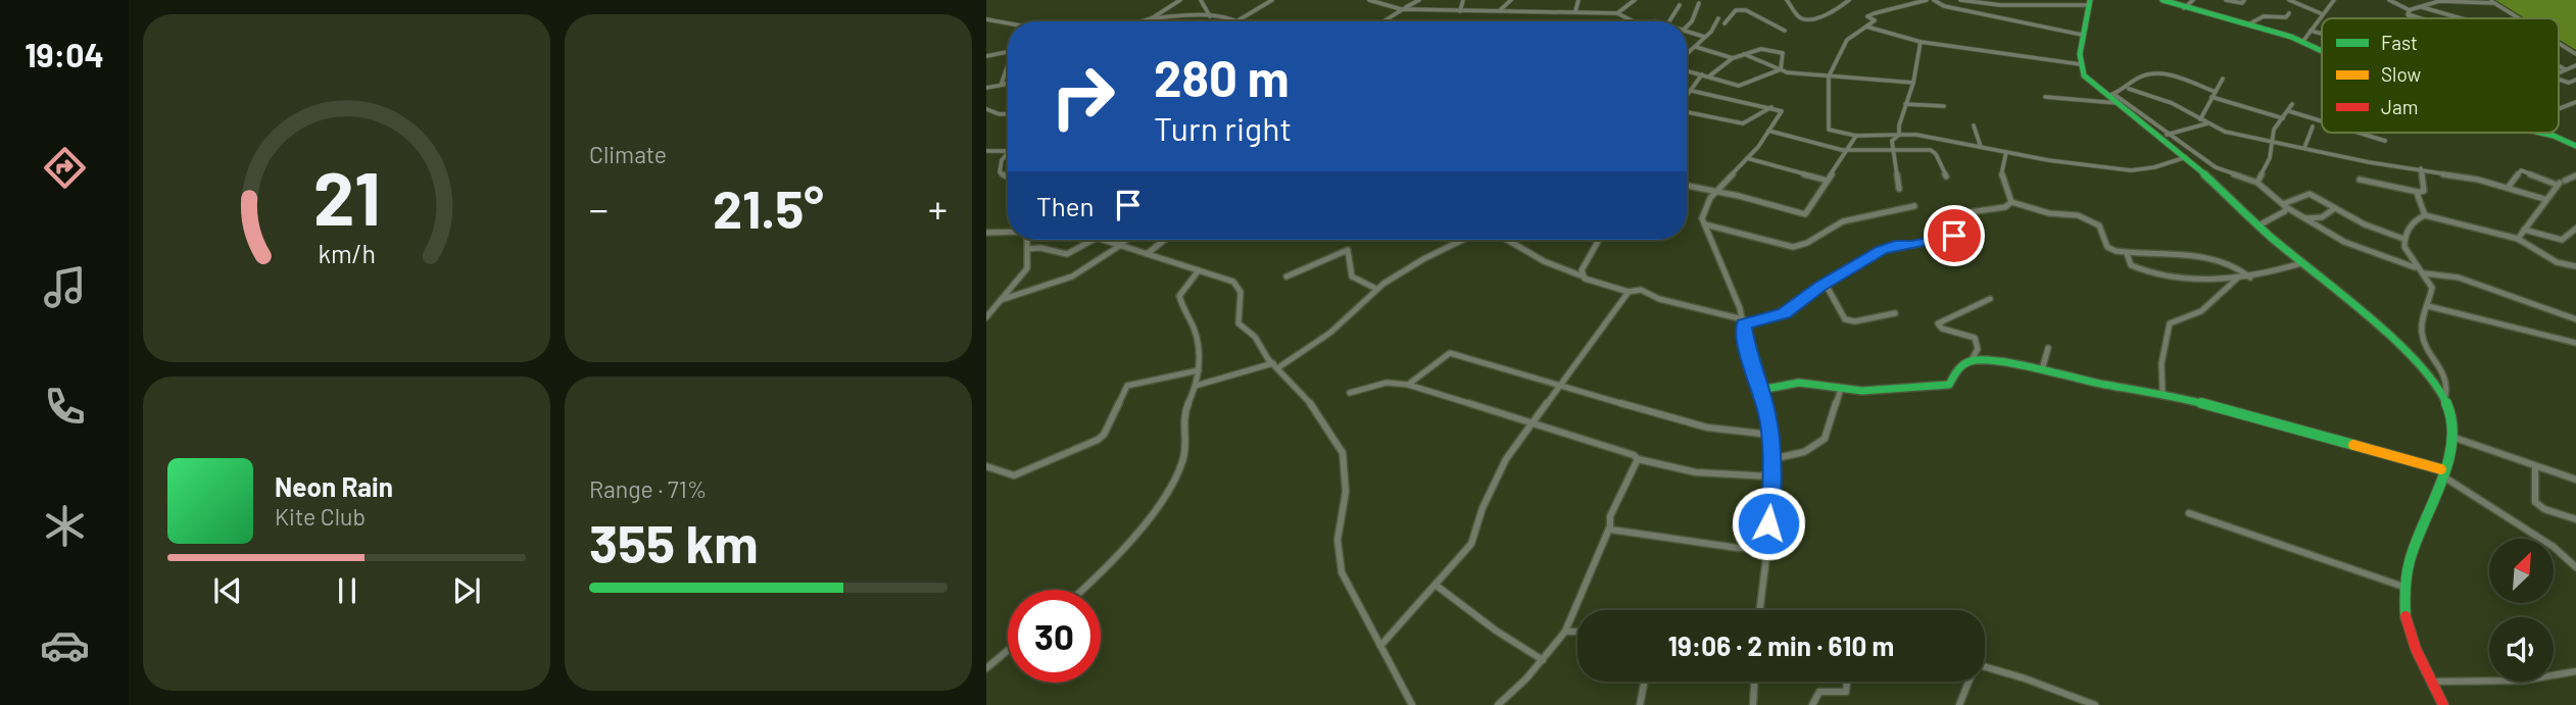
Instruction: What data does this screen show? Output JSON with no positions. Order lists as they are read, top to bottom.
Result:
{
  "legend": ["Fast", "Slow", "Jam"],
  "north": "top right",
  "page": {
    "tabs": "19:04",
    "tile": [
      "Climate",
      ["Range · 71%", "355 km"]
    ],
    "turn": ["280 m", "Turn right"],
    "then": "Then",
    "heat": ["−", "21.5°", "+"],
    "song": ["Neon Rain", "Kite Club"],
    "limit": "30",
    "trip": "19:06 · 2 min · 610 m",
    "gauge": ["21", "km/h"]
  }
}
